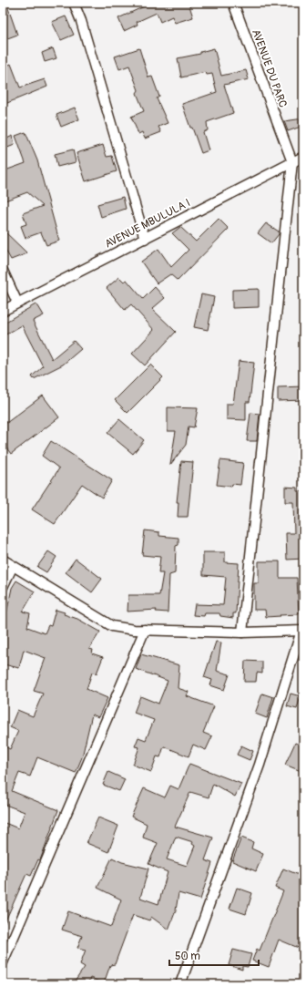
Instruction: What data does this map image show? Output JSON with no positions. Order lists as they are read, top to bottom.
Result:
{
  "streets": {
    "street": ["AVENUE DU PARC", "AVENUE MBULULA I"]
  },
  "crossings": [
    ["AVENUE DU PARC", "AVENUE MBULULA I"]
  ],
  "scale_bar": "50 m"
}
